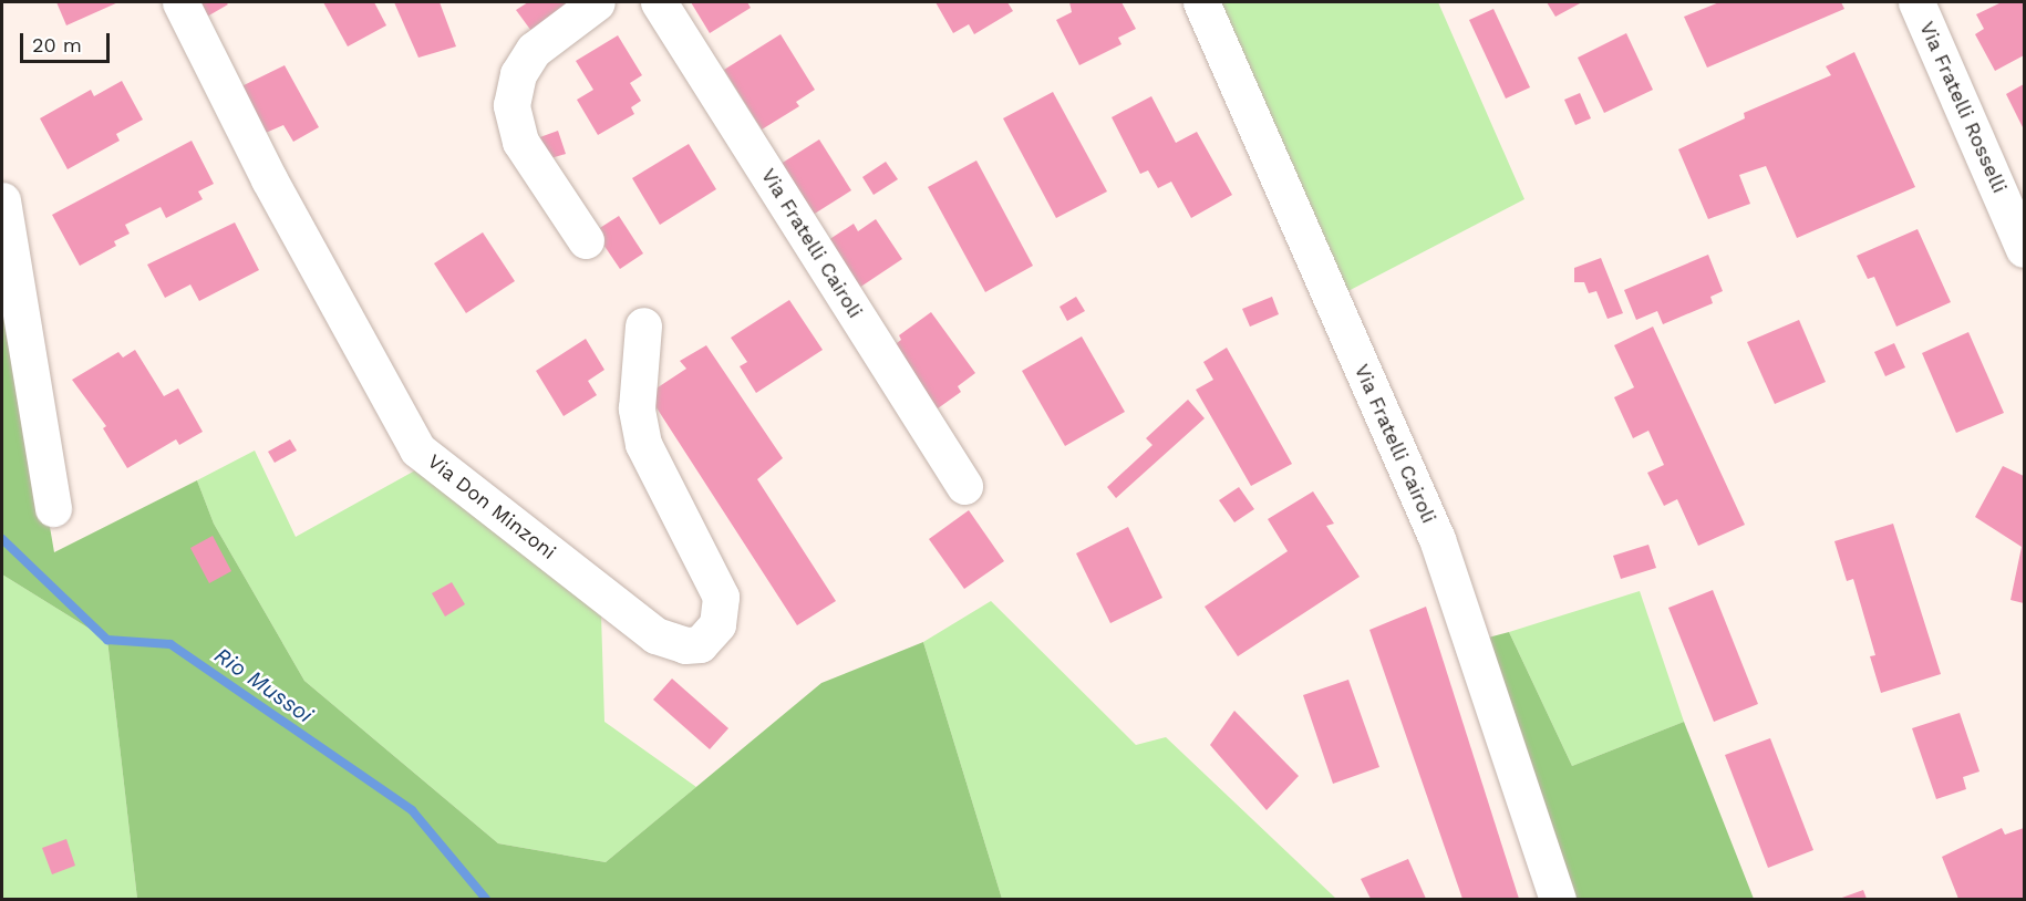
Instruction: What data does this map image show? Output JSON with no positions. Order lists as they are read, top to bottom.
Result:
{
  "streets": {
    "street": ["Via Fratelli Rosselli", "Via Fratelli Cairoli", "Via Don Minzoni"]
  },
  "water": ["Rio Mussoi"],
  "scale_bar": "20 m"
}
